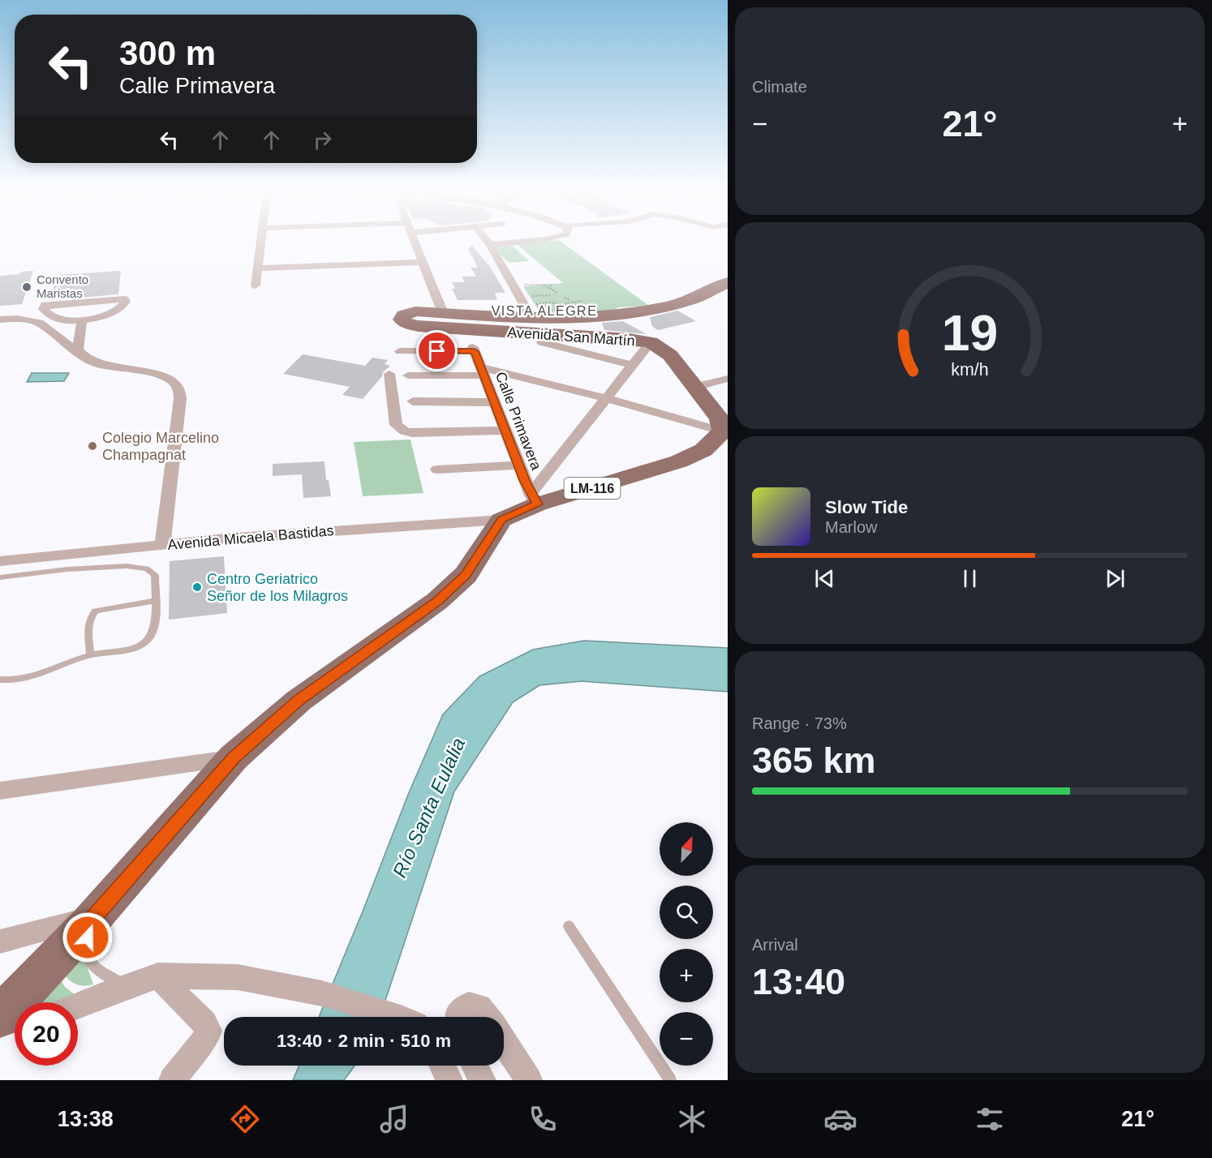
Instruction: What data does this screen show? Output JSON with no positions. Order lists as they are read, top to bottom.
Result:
{
  "streets": {
    "main road": ["Avenida San Martín", "LM-116"],
    "street": ["Calle Primavera", "Avenida Micaela Bastidas"]
  },
  "crossings": [
    ["Avenida San Martín", "LM-116"],
    ["Calle Primavera", "LM-116"],
    ["LM-116", "Avenida Micaela Bastidas"]
  ],
  "districts": ["VISTA ALEGRE"],
  "water": ["Río Santa Eulalia"],
  "places": ["Convento Maristas", "Colegio Marcelino Champagnat", "Centro Geriatrico Señor de los Milagros"],
  "north": "top right",
  "page": {
    "tile": [
      "Climate",
      ["Range · 73%", "365 km"],
      ["Arrival", "13:40"]
    ],
    "turn": ["300 m", "Calle Primavera"],
    "heat": ["−", "21°", "+"],
    "song": ["Slow Tide", "Marlow"],
    "map_buttons": ["+", "−"],
    "limit": "20",
    "trip": "13:40 · 2 min · 510 m",
    "tabs": ["13:38", "21°"],
    "gauge": ["19", "km/h"]
  }
}
